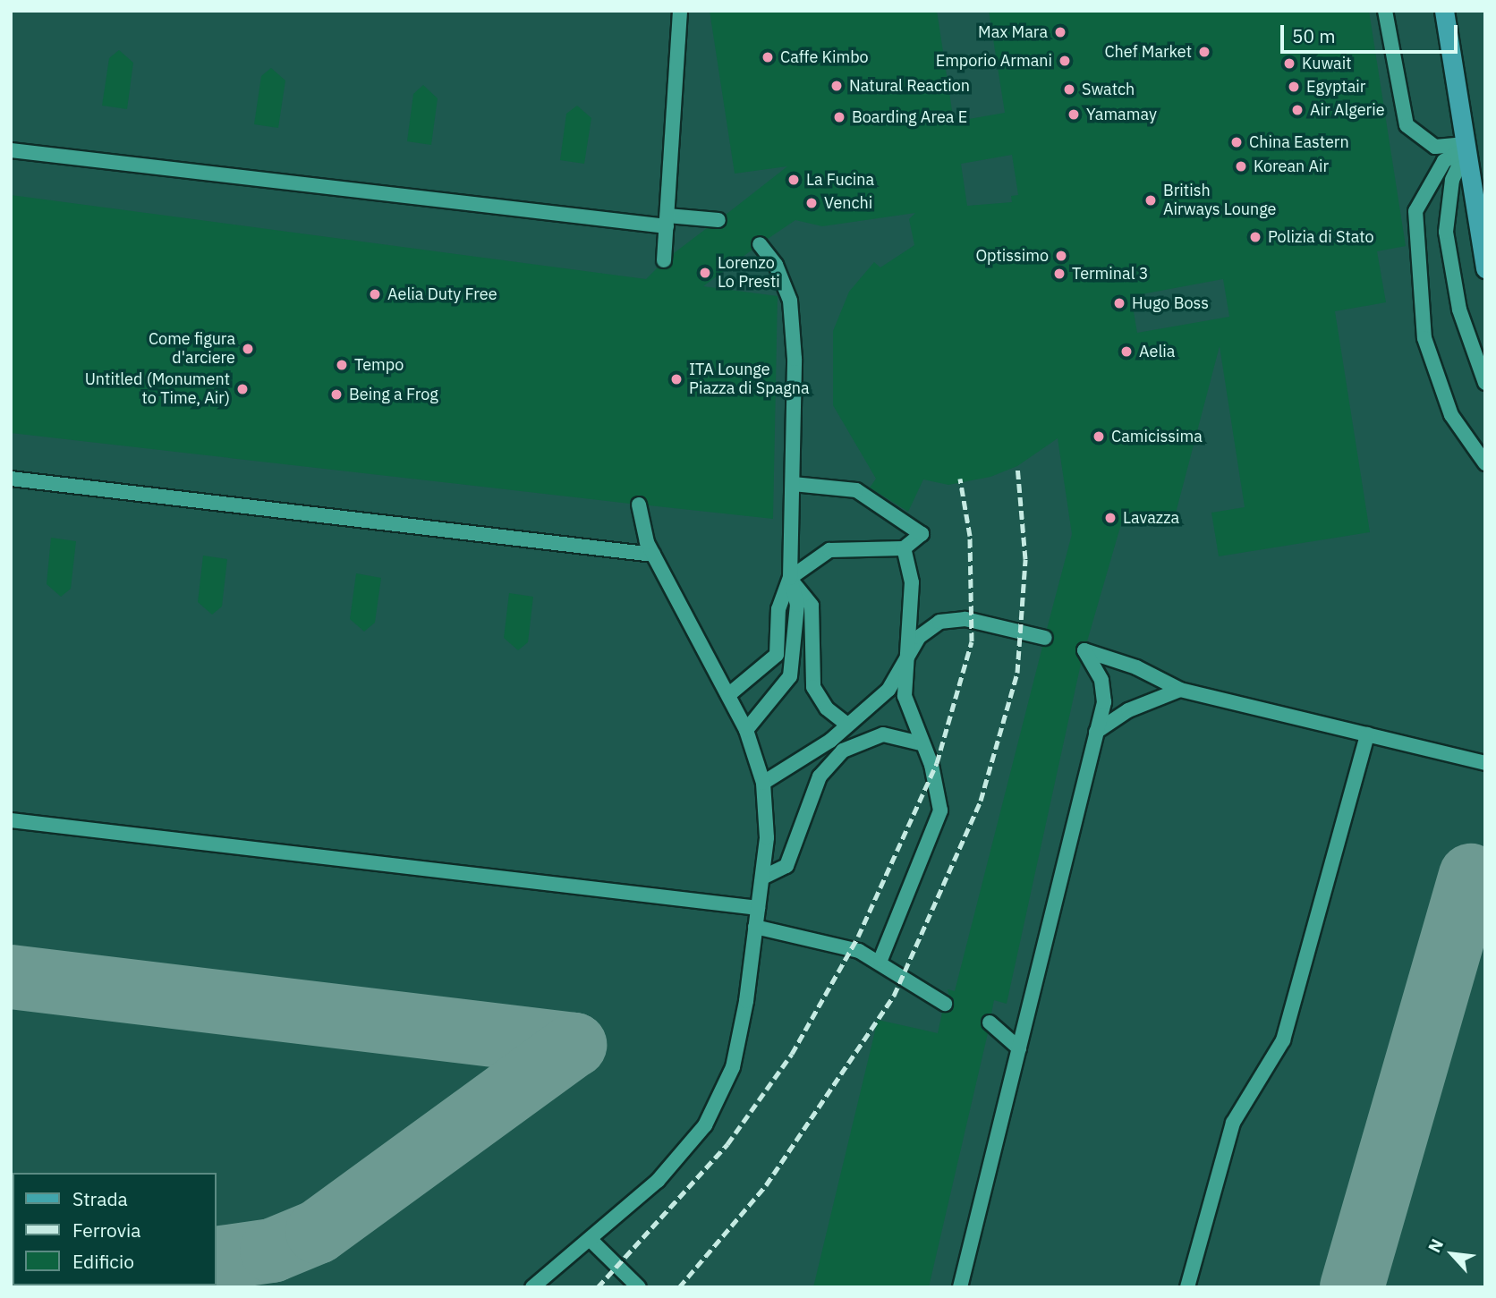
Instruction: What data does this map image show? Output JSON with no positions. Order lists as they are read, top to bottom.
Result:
{
  "places": [
    "Max Mara",
    "Chef Market",
    "Caffe Kimbo",
    "Emporio Armani",
    "Kuwait",
    "Natural Reaction",
    "Egyptair",
    "Swatch",
    "Air Algerie",
    "Yamamay",
    "Boarding Area E",
    "China Eastern",
    "Korean Air",
    "La Fucina",
    "British Airways Lounge",
    "Venchi",
    "Polizia di Stato",
    "Optissimo",
    "Lorenzo Lo Presti",
    "Terminal 3",
    "Aelia Duty Free",
    "Hugo Boss",
    "Come figura d'arciere",
    "Aelia",
    "Tempo",
    "ITA Lounge Piazza di Spagna",
    "Untitled (Monument to Time, Air)",
    "Being a Frog",
    "Camicissima",
    "Lavazza"
  ],
  "legend": ["Strada", "Ferrovia", "Edificio"],
  "scale_bar": "50 m",
  "north": "top left"
}
